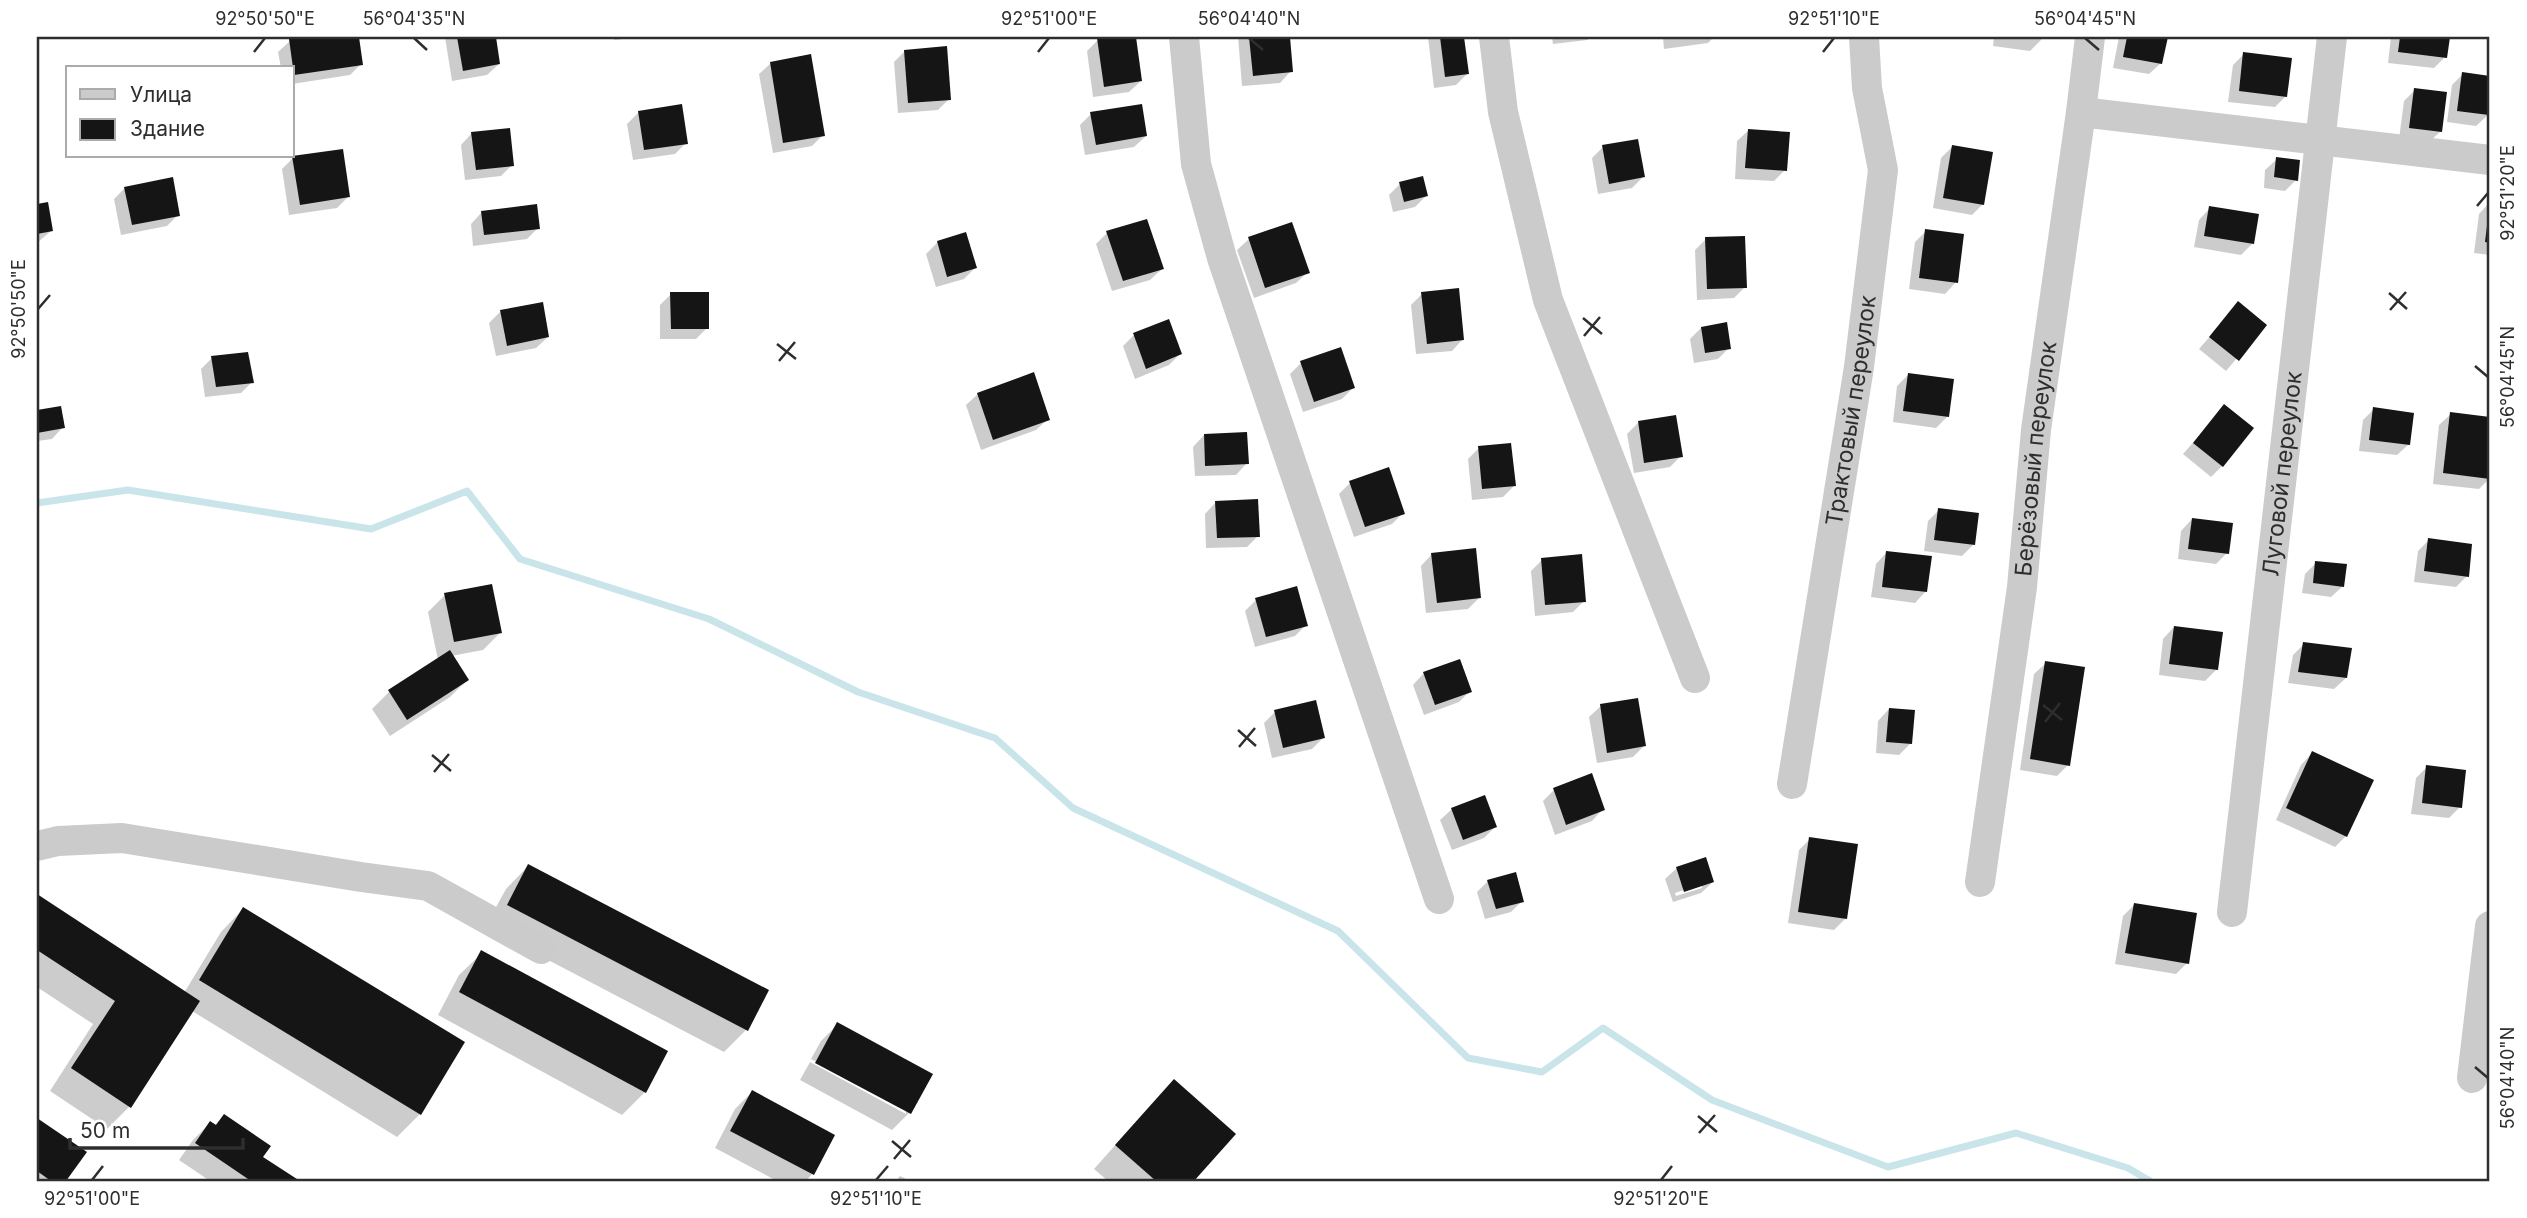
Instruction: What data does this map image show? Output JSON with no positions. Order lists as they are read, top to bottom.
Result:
{
  "streets": {
    "street": ["Трактовый переулок", "Берёзовый переулок", "Луговой переулок"]
  },
  "legend": ["Улица", "Здание"],
  "scale_bar": "50 m",
  "coordinates": [
    "92°50'50\"E",
    "56°04'35\"N",
    "92°51'00\"E",
    "56°04'40\"N",
    "92°51'10\"E",
    "56°04'45\"N",
    "92°51'20\"E"
  ]
}
